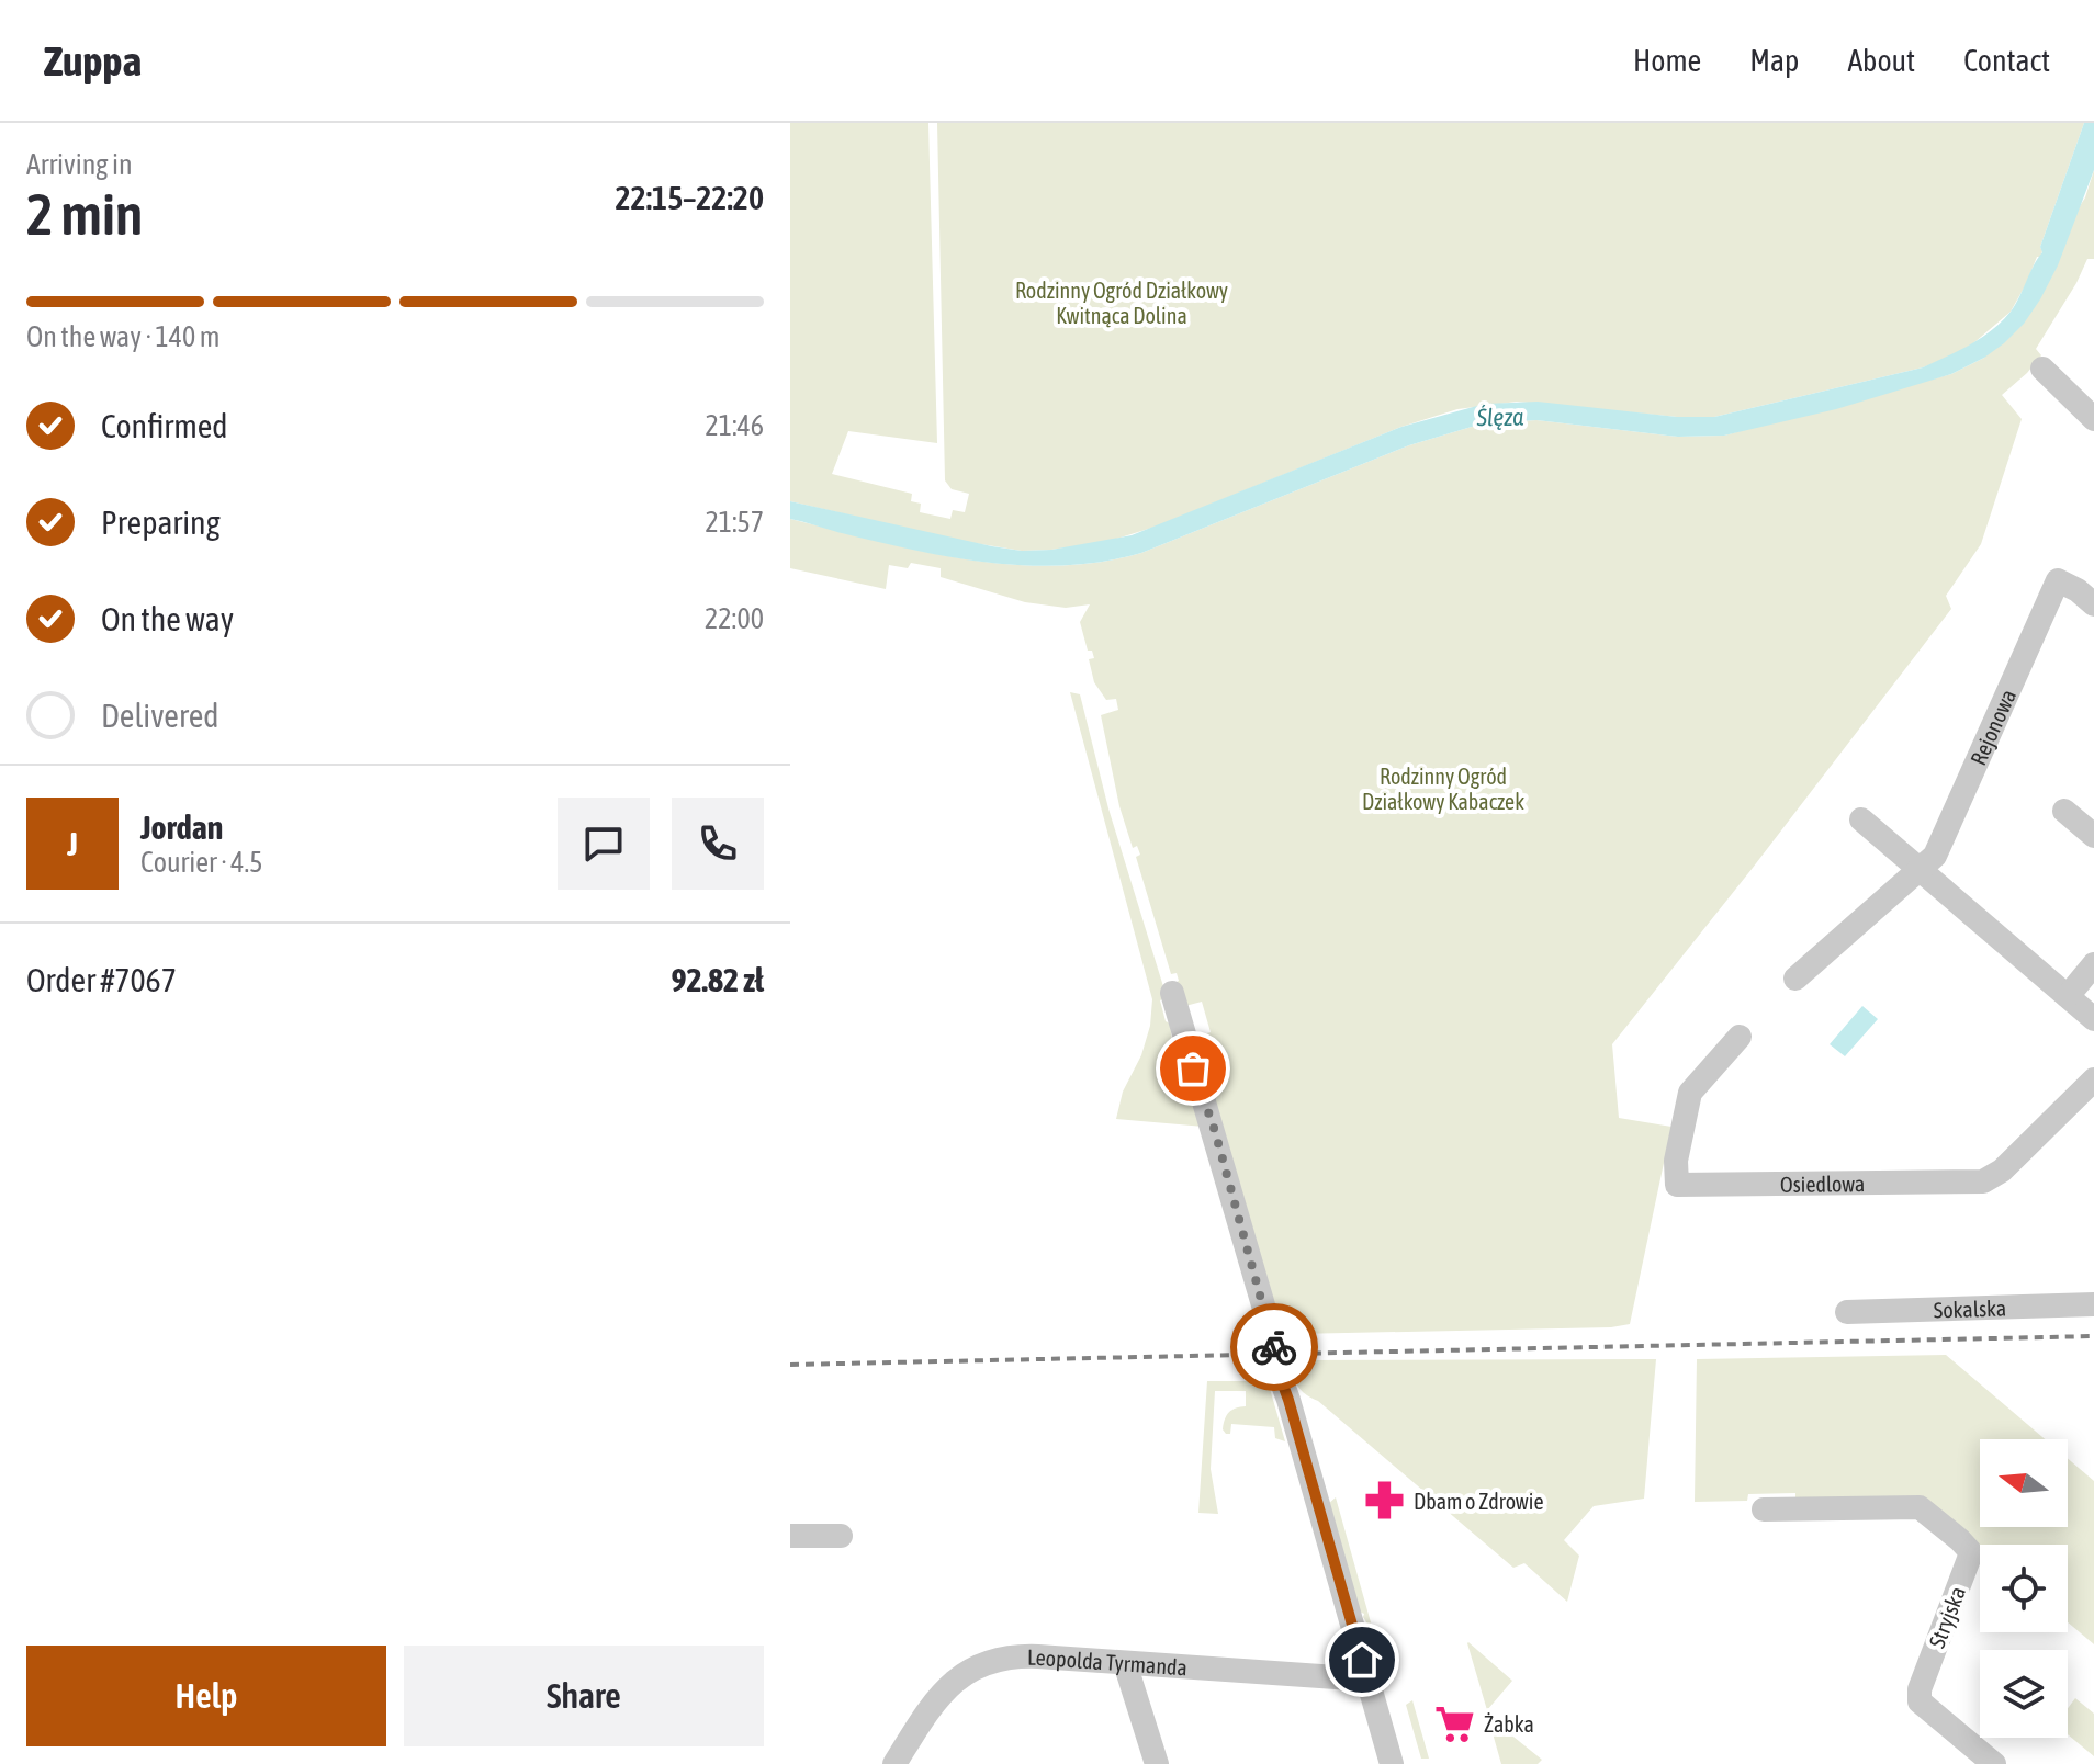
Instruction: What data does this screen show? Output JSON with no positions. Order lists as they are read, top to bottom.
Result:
{
  "streets": {
    "street": [
      "Rejonowa",
      "Osiedlowa",
      "Sokalska",
      "Stryjska",
      "Leopolda Tyrmanda"
    ]
  },
  "water": ["Ślęza"],
  "parks": ["Rodzinny Ogród Działkowy Kwitnąca Dolina", "Rodzinny Ogród Działkowy Kabaczek"],
  "places": {
    "pharmacy": ["Dbam o Zdrowie"],
    "supermarket": ["Żabka"]
  },
  "north": "left",
  "page": {
    "header": "Zuppa",
    "nav": [
      "Home",
      "Map",
      "About",
      "Contact"
    ],
    "heading": ["2 min", "Arriving in", "22:15–22:20"],
    "panel": [
      "Jordan",
      "Courier · 4.5",
      "Order #7067",
      "92.82 zł"
    ],
    "bar": "On the way · 140 m",
    "list": [
      ["Confirmed", "21:46"],
      ["Preparing", "21:57"],
      ["On the way", "22:00"],
      "Delivered"
    ],
    "round": "J",
    "buttons": ["Help", "Share"]
  }
}
